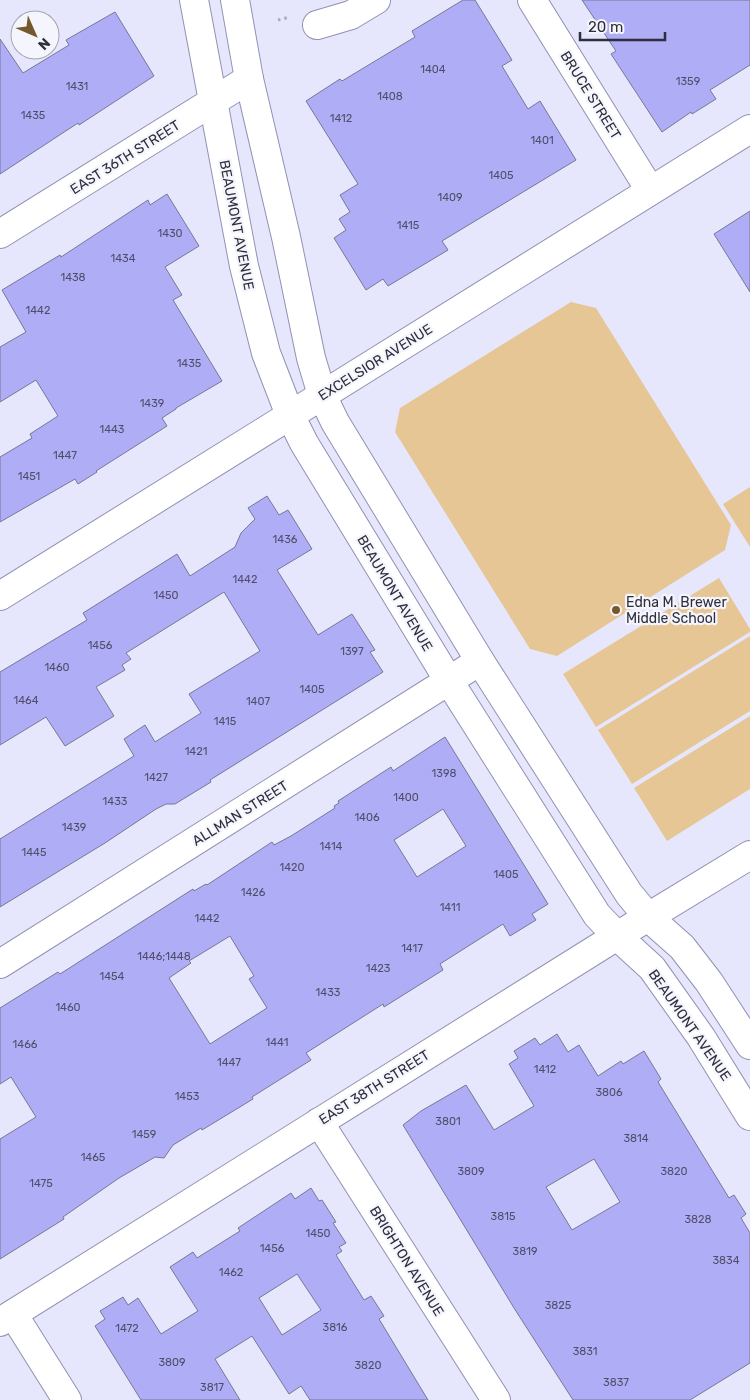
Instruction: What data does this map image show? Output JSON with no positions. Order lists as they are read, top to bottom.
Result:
{
  "streets": {
    "street": [
      "BRUCE STREET",
      "EAST 36TH STREET",
      "BEAUMONT AVENUE",
      "EXCELSIOR AVENUE",
      "ALLMAN STREET",
      "EAST 38TH STREET",
      "BRIGHTON AVENUE"
    ]
  },
  "crossings": [
    ["BRUCE STREET", "EXCELSIOR AVENUE"],
    ["EAST 36TH STREET", "BEAUMONT AVENUE"],
    ["BEAUMONT AVENUE", "EXCELSIOR AVENUE"],
    ["BEAUMONT AVENUE", "ALLMAN STREET"],
    ["BEAUMONT AVENUE", "EAST 38TH STREET"],
    ["EAST 38TH STREET", "BRIGHTON AVENUE"]
  ],
  "places": ["Edna M. Brewer Middle School"],
  "house_numbers": [
    "1404",
    "1359",
    "1431",
    "1408",
    "1435",
    "1412",
    "1401",
    "1405",
    "1409",
    "1415",
    "1430",
    "1434",
    "1438",
    "1442",
    "1435",
    "1439",
    "1443",
    "1447",
    "1451",
    "1436",
    "1442",
    "1450",
    "1456",
    "1397",
    "1460",
    "1405",
    "1464",
    "1407",
    "1415",
    "1421",
    "1398",
    "1427",
    "1400",
    "1433",
    "1406",
    "1439",
    "1414",
    "1445",
    "1420",
    "1405",
    "1426",
    "1411",
    "1442",
    "1417",
    "1446;1448",
    "1423",
    "1454",
    "1433",
    "1460",
    "1441",
    "1466",
    "1447",
    "1412",
    "3806",
    "1453",
    "3801",
    "1459",
    "3814",
    "1465",
    "3809",
    "3820",
    "1475",
    "3815",
    "3828",
    "1450",
    "1456",
    "3819",
    "3834",
    "1462",
    "3825",
    "3816",
    "1472",
    "3831",
    "3809",
    "3820",
    "3837",
    "3817"
  ],
  "scale_bar": "20 m",
  "north": "bottom right"
}
